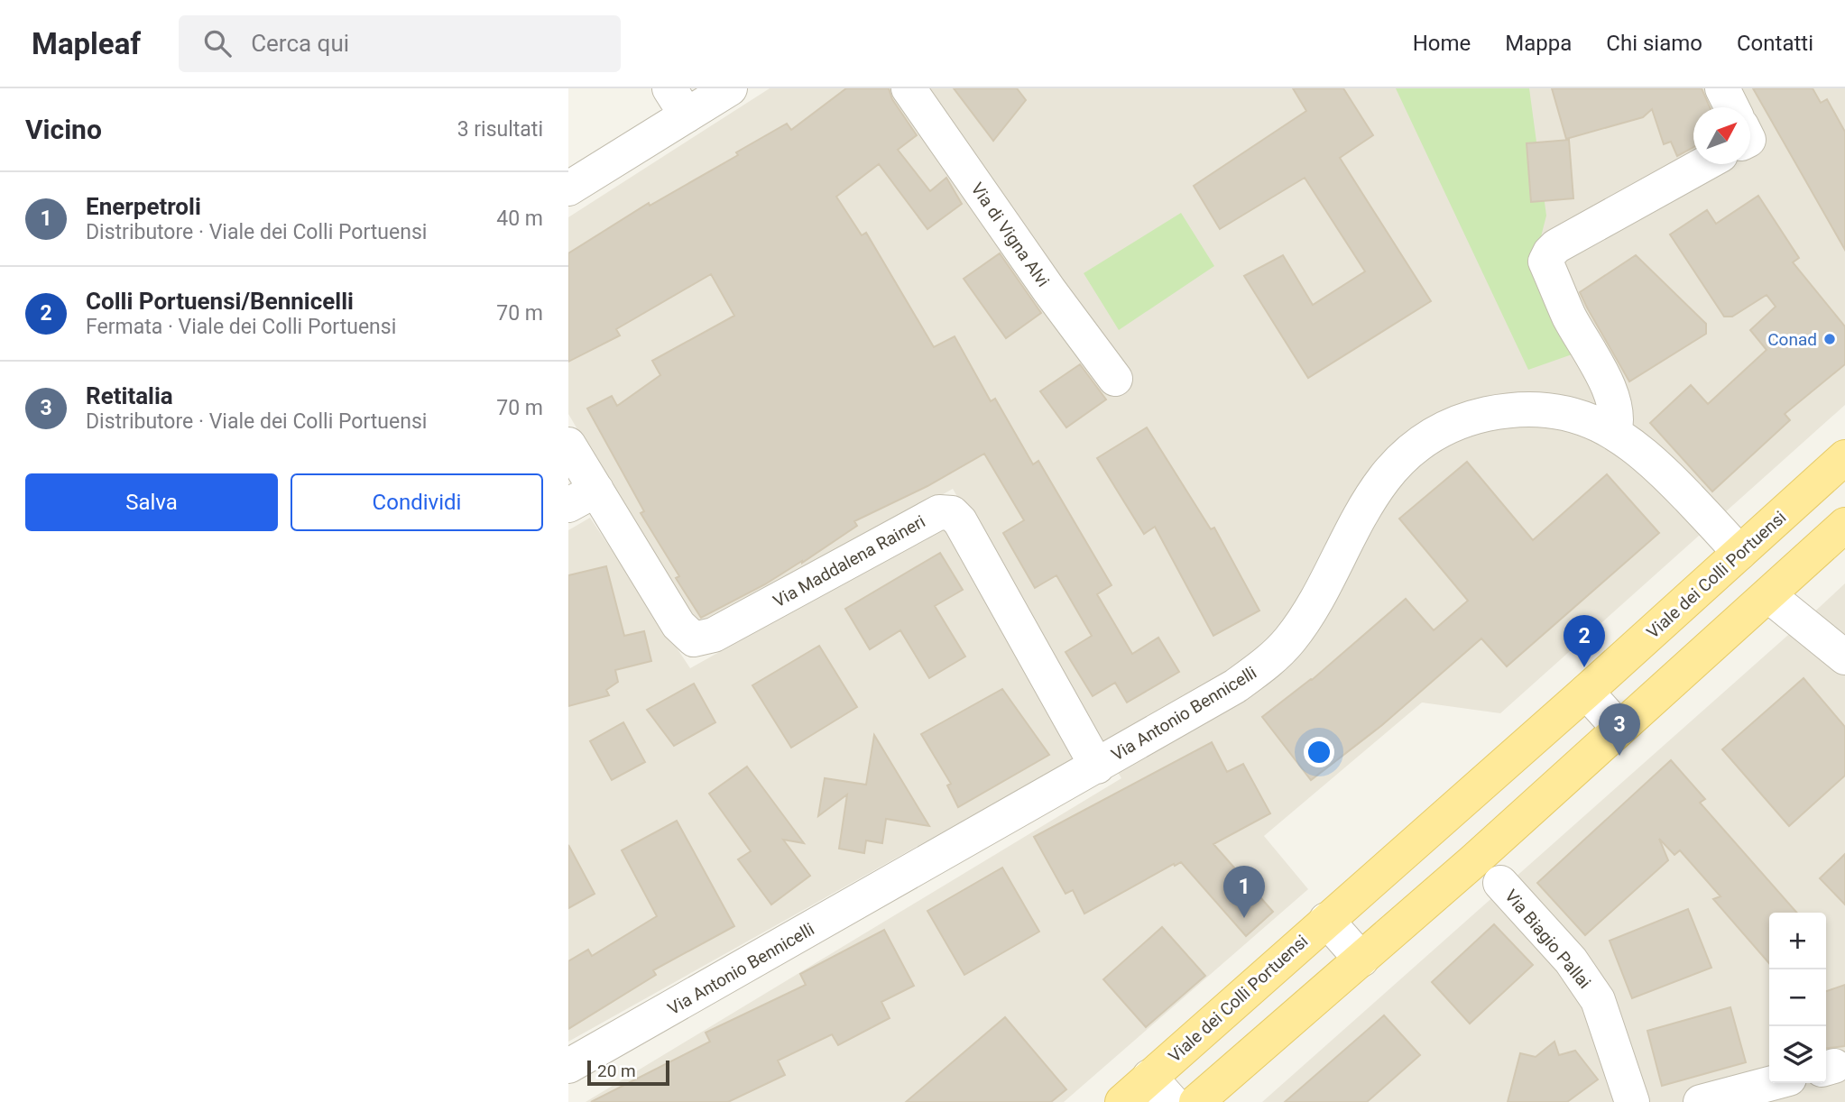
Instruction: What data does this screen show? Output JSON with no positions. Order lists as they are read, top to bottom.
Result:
{
  "streets": {
    "main road": ["Viale dei Colli Portuensi"],
    "street": [
      "Via di Vigna Alvi",
      "Via Maddalena Raineri",
      "Via Antonio Bennicelli",
      "Via Biagio Pallai"
    ]
  },
  "crossings": [
    ["Via Maddalena Raineri", "Via Antonio Bennicelli"],
    ["Viale dei Colli Portuensi", "Via Antonio Bennicelli"]
  ],
  "places": ["Conad"],
  "scale_bar": "20 m",
  "north": "top right",
  "page": {
    "header": "Mapleaf",
    "search": "Cerca qui",
    "nav": [
      "Home",
      "Mappa",
      "Chi siamo",
      "Contatti"
    ],
    "heading": ["Vicino", "3 risultati"],
    "list": [
      {
        "mark": "1",
        "name": "Enerpetroli",
        "note": "Distributore · Viale dei Colli Portuensi",
        "value": "40 m"
      },
      {
        "mark": "2",
        "name": "Colli Portuensi/Bennicelli",
        "note": "Fermata · Viale dei Colli Portuensi",
        "value": "70 m"
      },
      {
        "mark": "3",
        "name": "Retitalia",
        "note": "Distributore · Viale dei Colli Portuensi",
        "value": "70 m"
      }
    ],
    "buttons": ["Salva", "Condividi"],
    "pins": ["2", "3", "1"],
    "map_buttons": ["+", "−"],
    "scale": "20 m"
  }
}
